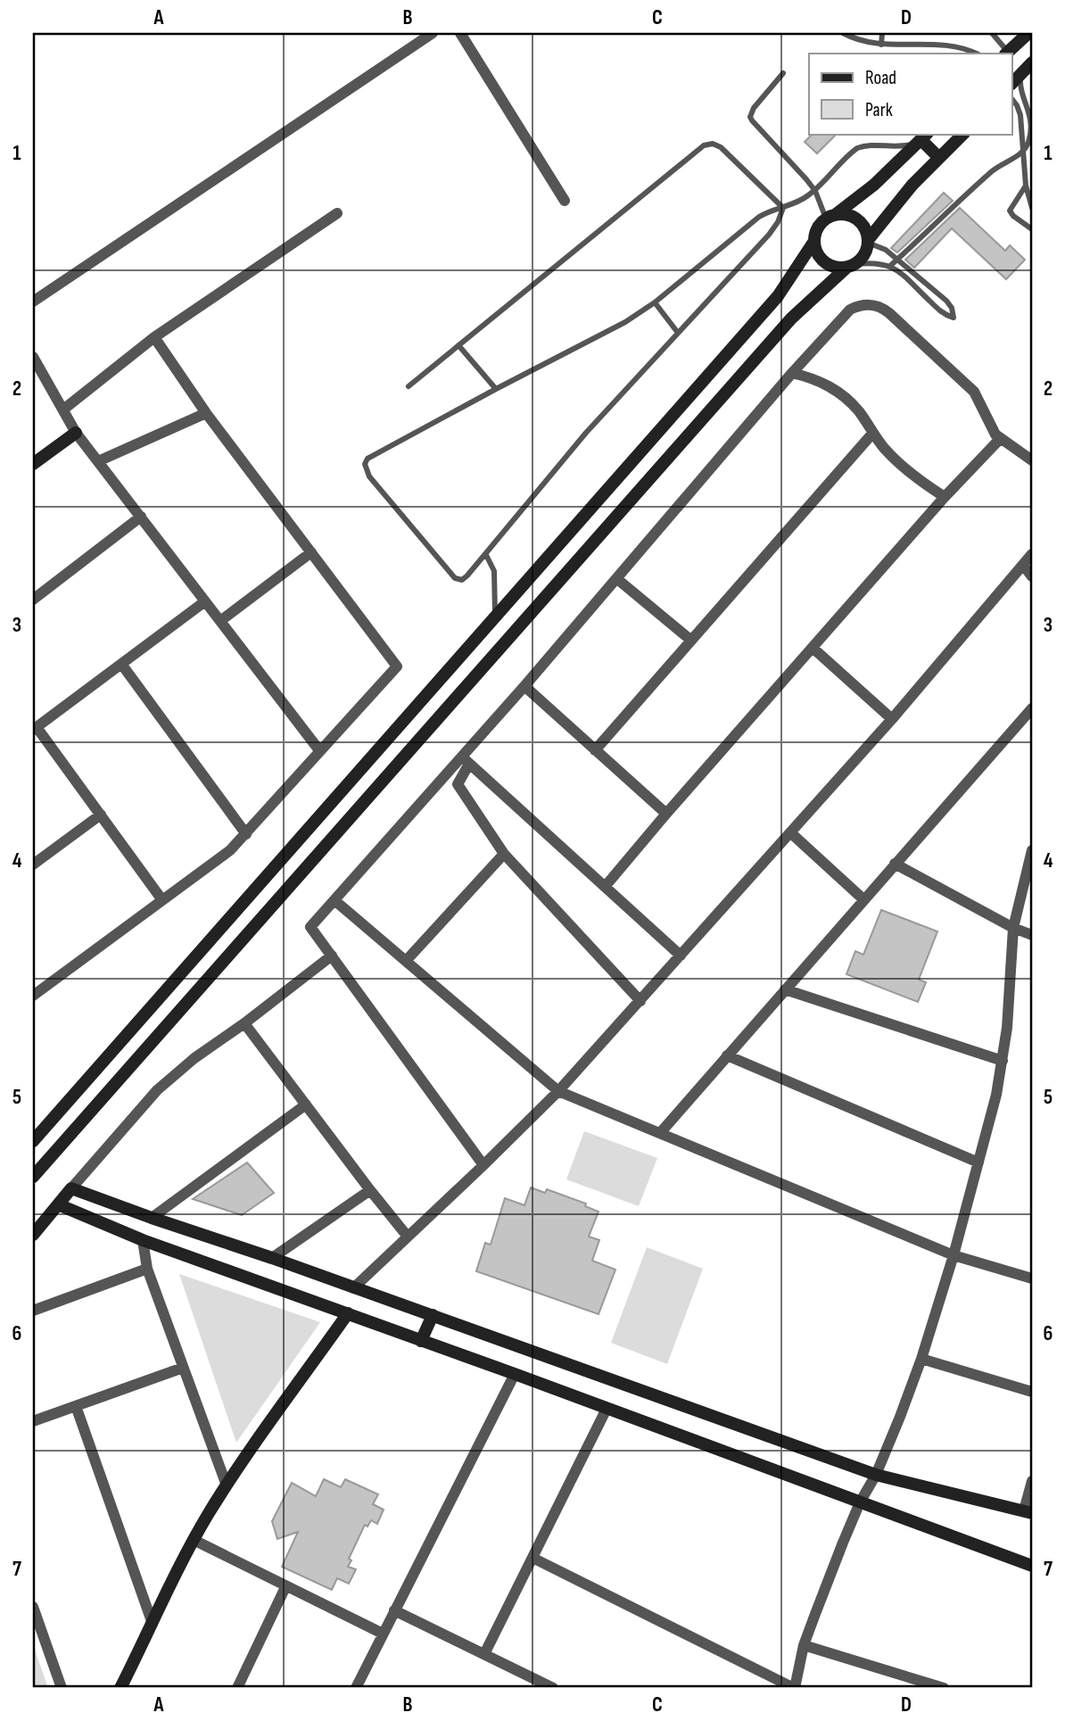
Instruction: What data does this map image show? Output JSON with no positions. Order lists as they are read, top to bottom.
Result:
{
  "legend": ["Road", "Park"],
  "grid": {
    "columns": [
      "A",
      "B",
      "C",
      "D"
    ],
    "rows": [
      "1",
      "2",
      "3",
      "4",
      "5",
      "6",
      "7"
    ]
  }
}
